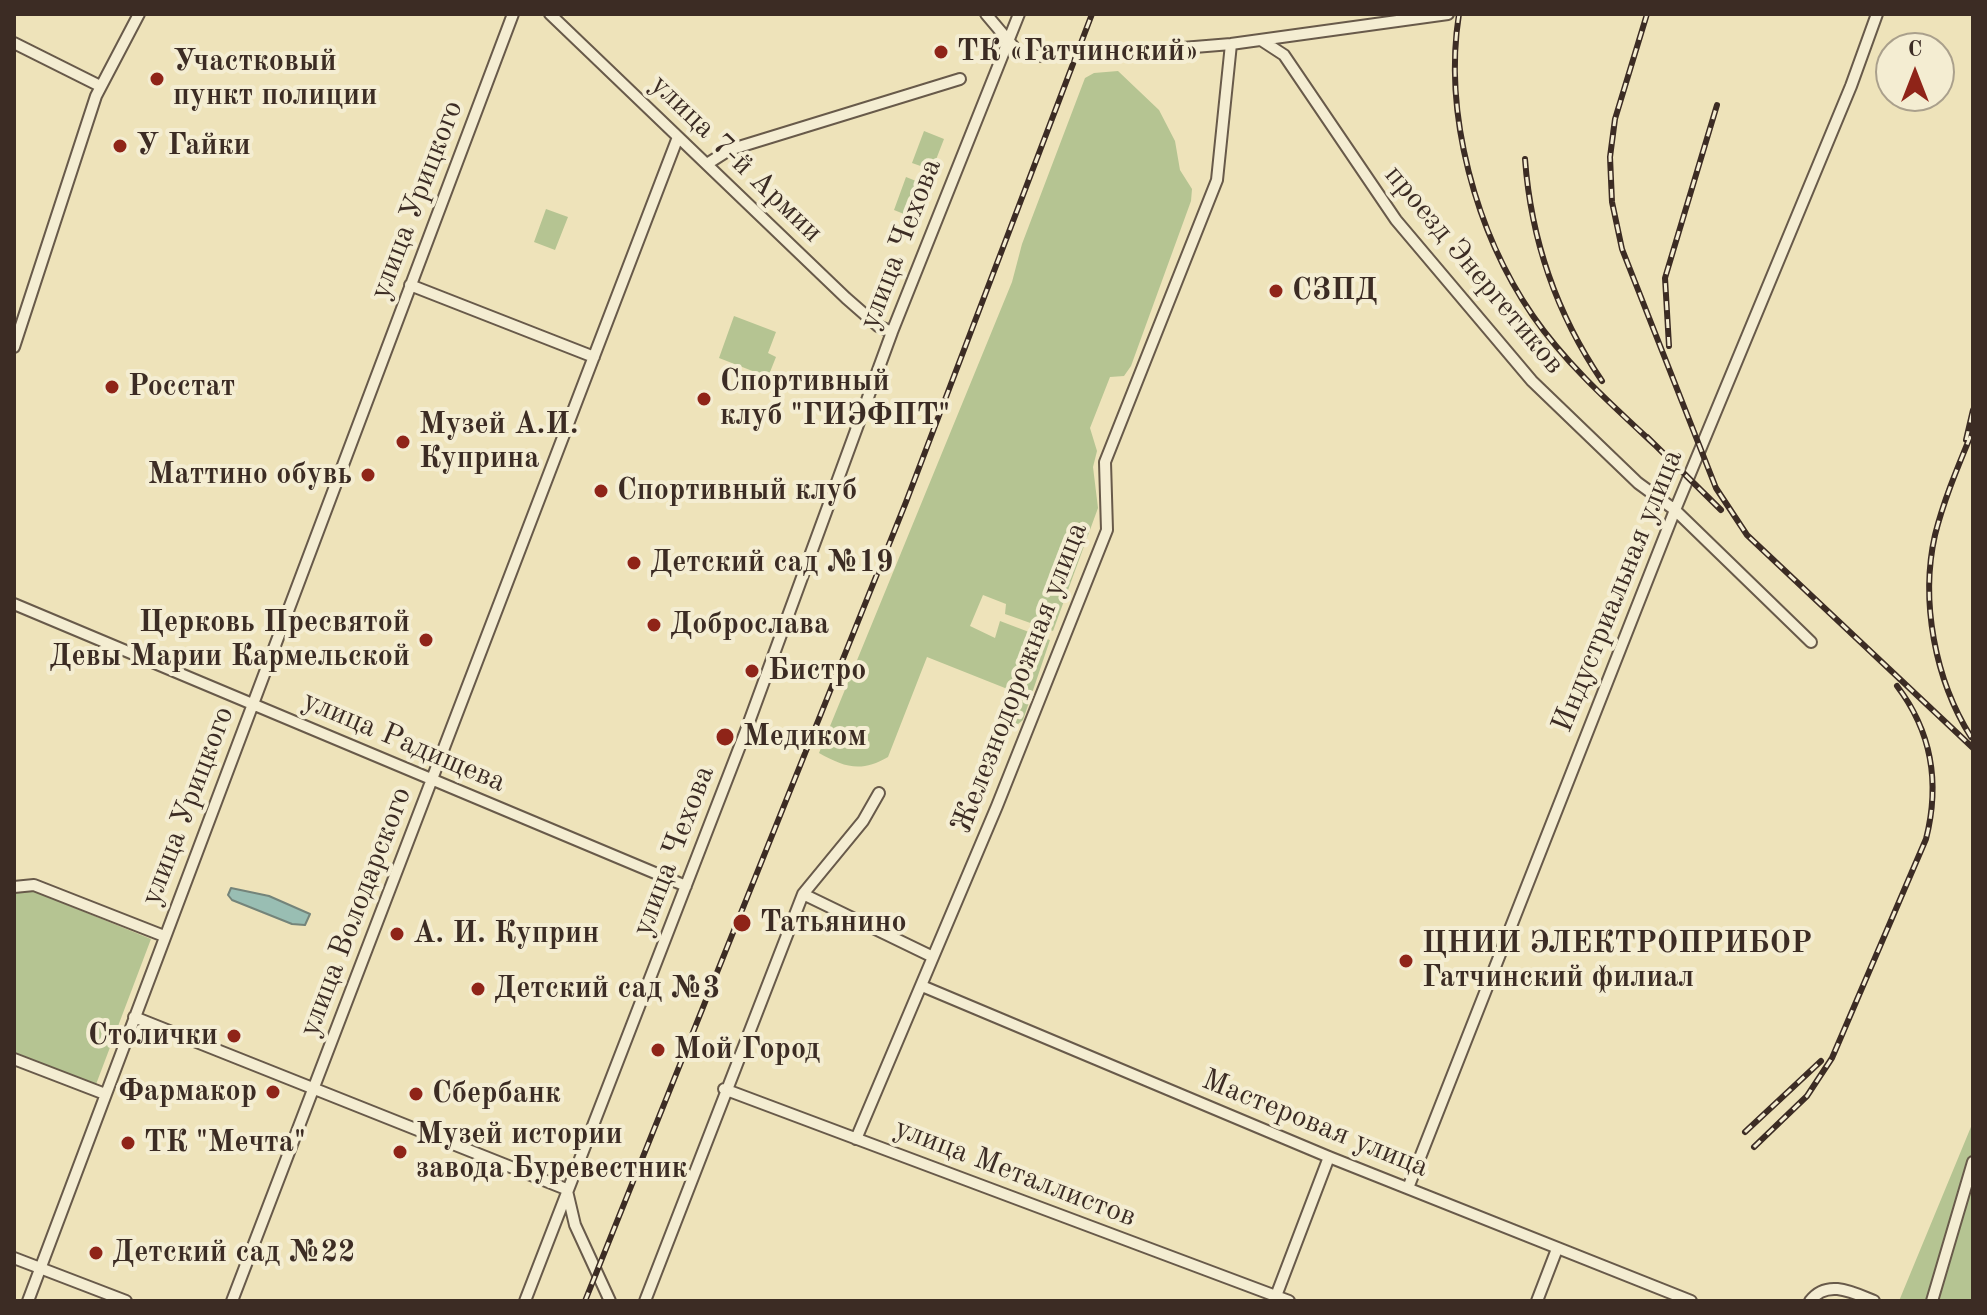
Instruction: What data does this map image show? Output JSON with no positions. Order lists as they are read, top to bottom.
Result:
{
  "streets": {
    "street": [
      "улица 7-й Армии",
      "улица Урицкого",
      "улица Чехова",
      "проезд Энергетиков",
      "Индустриальная улица",
      "Железнодорожная улица",
      "улица Радищева",
      "улица Володарского",
      "Мастеровая улица",
      "улица Металлистов"
    ]
  },
  "crossings": [
    ["улица 7-й Армии", "улица Чехова"],
    ["улица 7-й Армии", "улица Володарского"],
    ["улица Урицкого", "улица Радищева"],
    ["улица Чехова", "улица Радищева"],
    ["проезд Энергетиков", "Индустриальная улица"],
    ["Индустриальная улица", "Мастеровая улица"],
    ["Железнодорожная улица", "Мастеровая улица"],
    ["Железнодорожная улица", "улица Металлистов"],
    ["улица Радищева", "улица Володарского"]
  ],
  "places": [
    "ТК «Гатчинский»",
    "Участковый пункт полиции",
    "У Гайки",
    "СЗПД",
    "Росстат",
    "Спортивный клуб \"ГИЭФПТ\"",
    "Музей А.И. Куприна",
    "Маттино обувь",
    "Спортивный клуб",
    "Детский сад №19",
    "Доброслава",
    "Церковь Пресвятой Девы Марии Кармельской",
    "Бистро",
    "Медиком",
    "Татьянино",
    "А. И. Куприн",
    "ЦНИИ ЭЛЕКТРОПРИБОР Гатчинский филиал",
    "Детский сад №3",
    "Столички",
    "Мой Город",
    "Фармакор",
    "Сбербанк",
    "ТК \"Мечта\"",
    "Музей истории завода Буревестник",
    "Детский сад №22"
  ],
  "north": "top"
}
